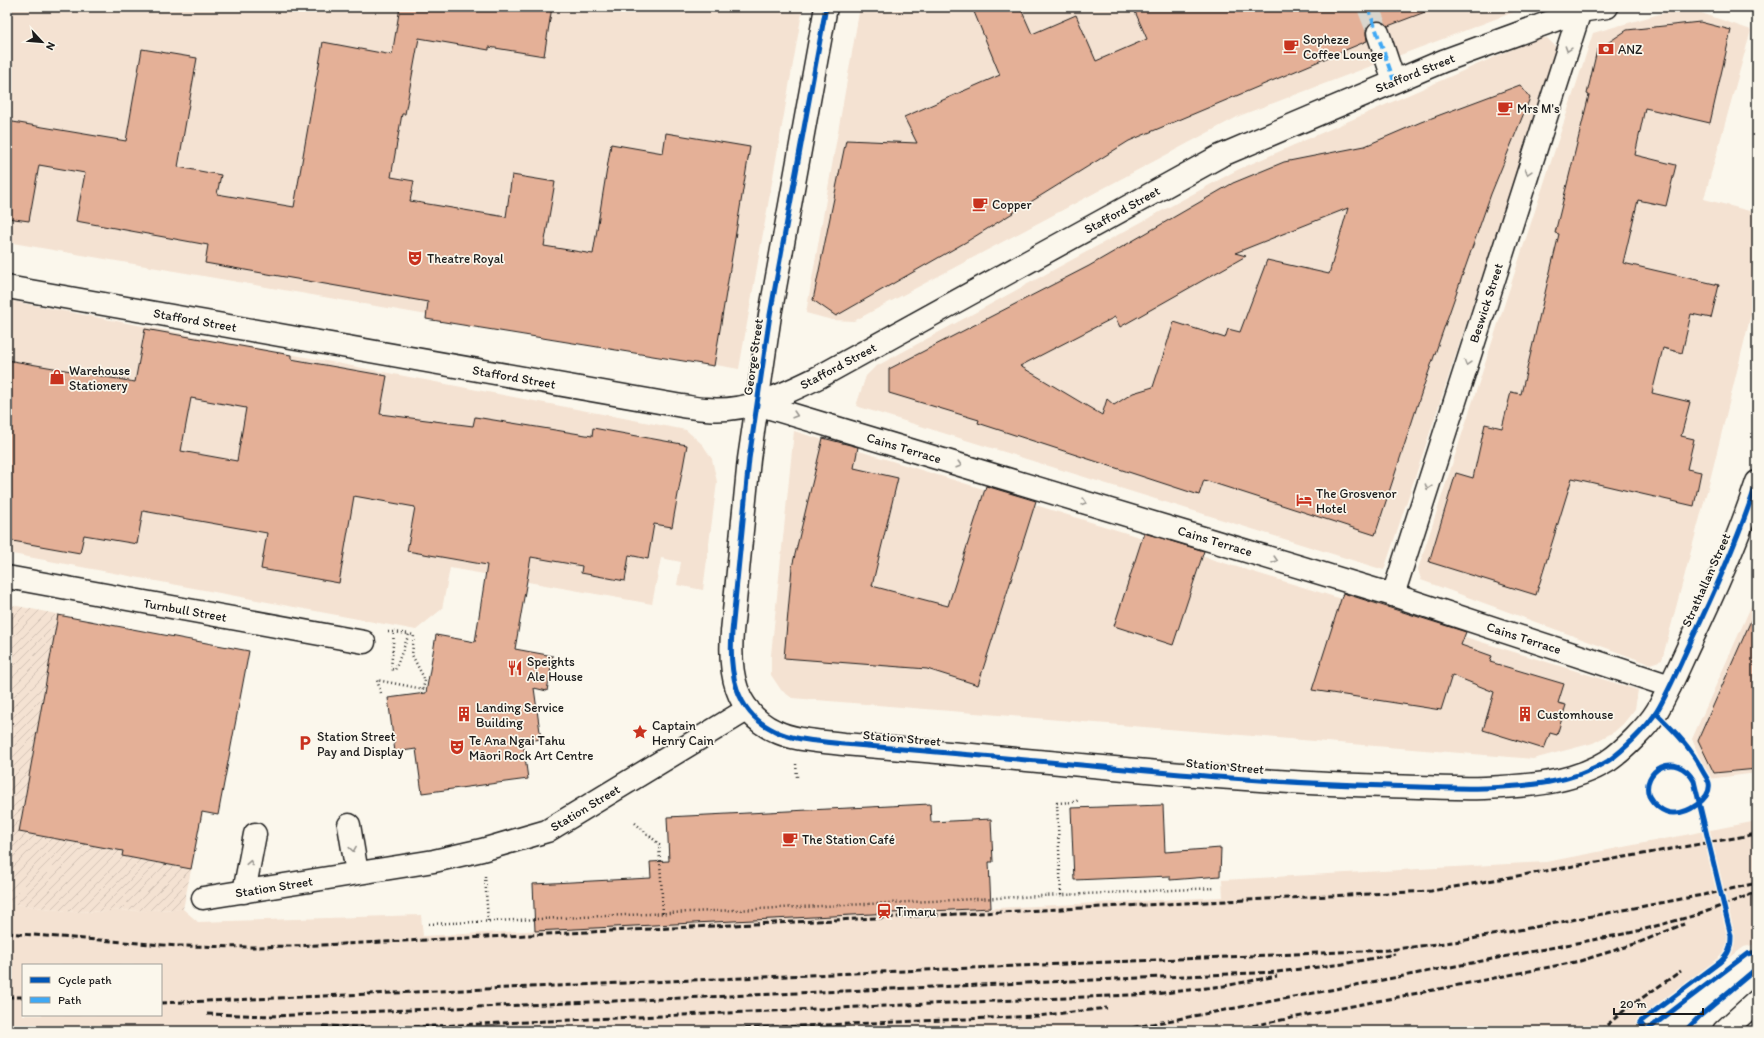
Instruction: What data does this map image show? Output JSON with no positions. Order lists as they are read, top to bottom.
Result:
{
  "streets": {
    "street": [
      "Stafford Street",
      "Beswick Street",
      "George Street",
      "Cains Terrace",
      "Strathallan Street",
      "Turnbull Street",
      "Station Street"
    ]
  },
  "crossings": [
    ["Stafford Street", "Beswick Street"],
    ["Stafford Street", "George Street"],
    ["Stafford Street", "Cains Terrace"],
    ["Beswick Street", "Cains Terrace"],
    ["George Street", "Cains Terrace"],
    ["George Street", "Station Street"],
    ["Cains Terrace", "Strathallan Street"],
    ["Cains Terrace", "Station Street"],
    ["Strathallan Street", "Station Street"]
  ],
  "one_way": ["Beswick Street", "Cains Terrace"],
  "places": {
    "cafe": [
      "Sopheze Coffee Lounge",
      "Mrs M's",
      "Copper",
      "The Station Café"
    ],
    "bank": ["ANZ"],
    "theatre": ["Theatre Royal", "Te Ana Ngai Tahu Māori Rock Art Centre"],
    "shop": ["Warehouse Stationery"],
    "hotel": ["The Grosvenor Hotel"],
    "restaurant": ["Speights Ale House"],
    "building": ["Landing Service Building", "Customhouse"],
    "place": ["Captain Henry Cain"],
    "parking": ["Station Street Pay and Display"],
    "station": ["Timaru"]
  },
  "legend": ["Cycle path", "Path"],
  "scale_bar": "20 m",
  "north": "bottom right"
}
